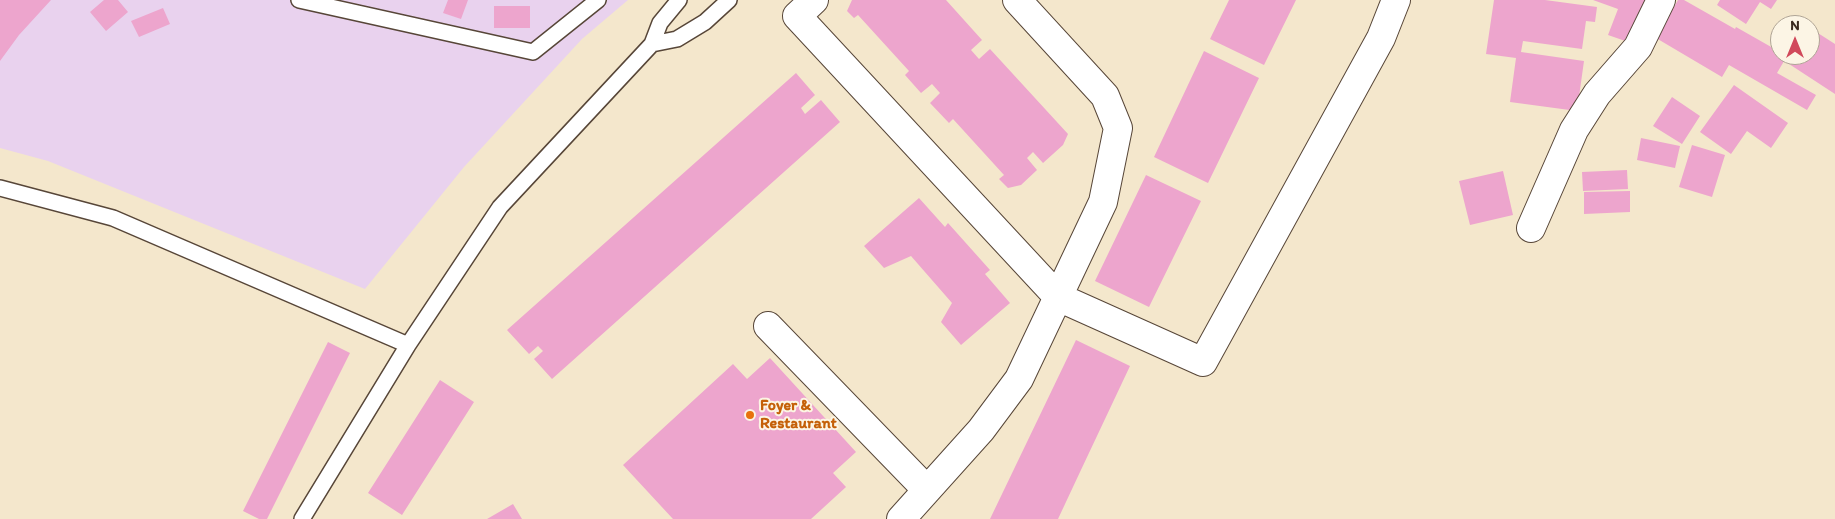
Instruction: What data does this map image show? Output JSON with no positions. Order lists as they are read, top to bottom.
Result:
{
  "places": ["Foyer & Restaurant"],
  "north": "top"
}
